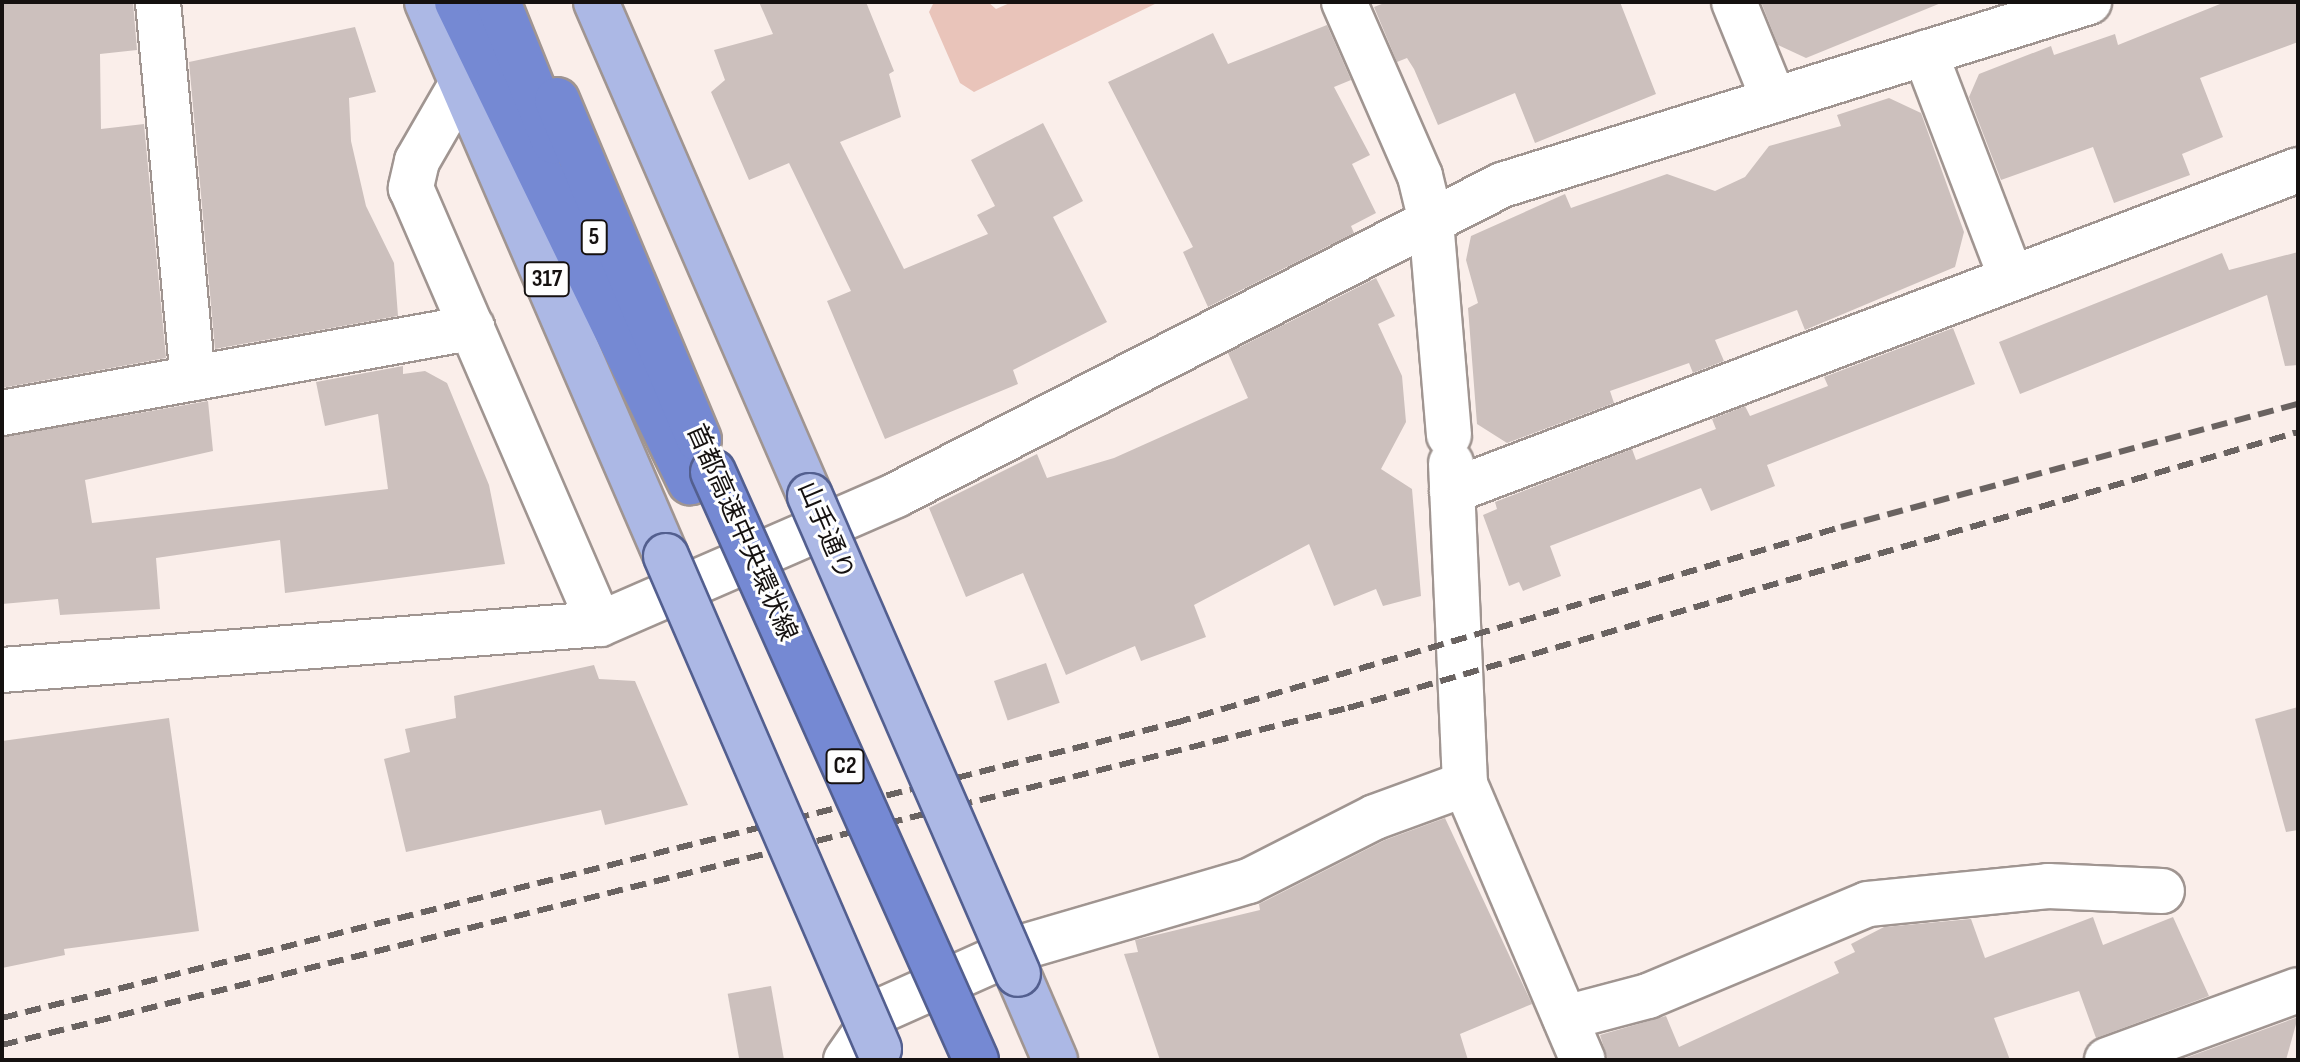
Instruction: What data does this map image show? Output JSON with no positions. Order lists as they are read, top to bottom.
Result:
{
  "streets": {
    "highway": ["5", "首都高速中央環状線", "C2"],
    "main road": ["317", "山手通り"]
  },
  "crossings": [
    ["5", "首都高速中央環状線"]
  ]
}
